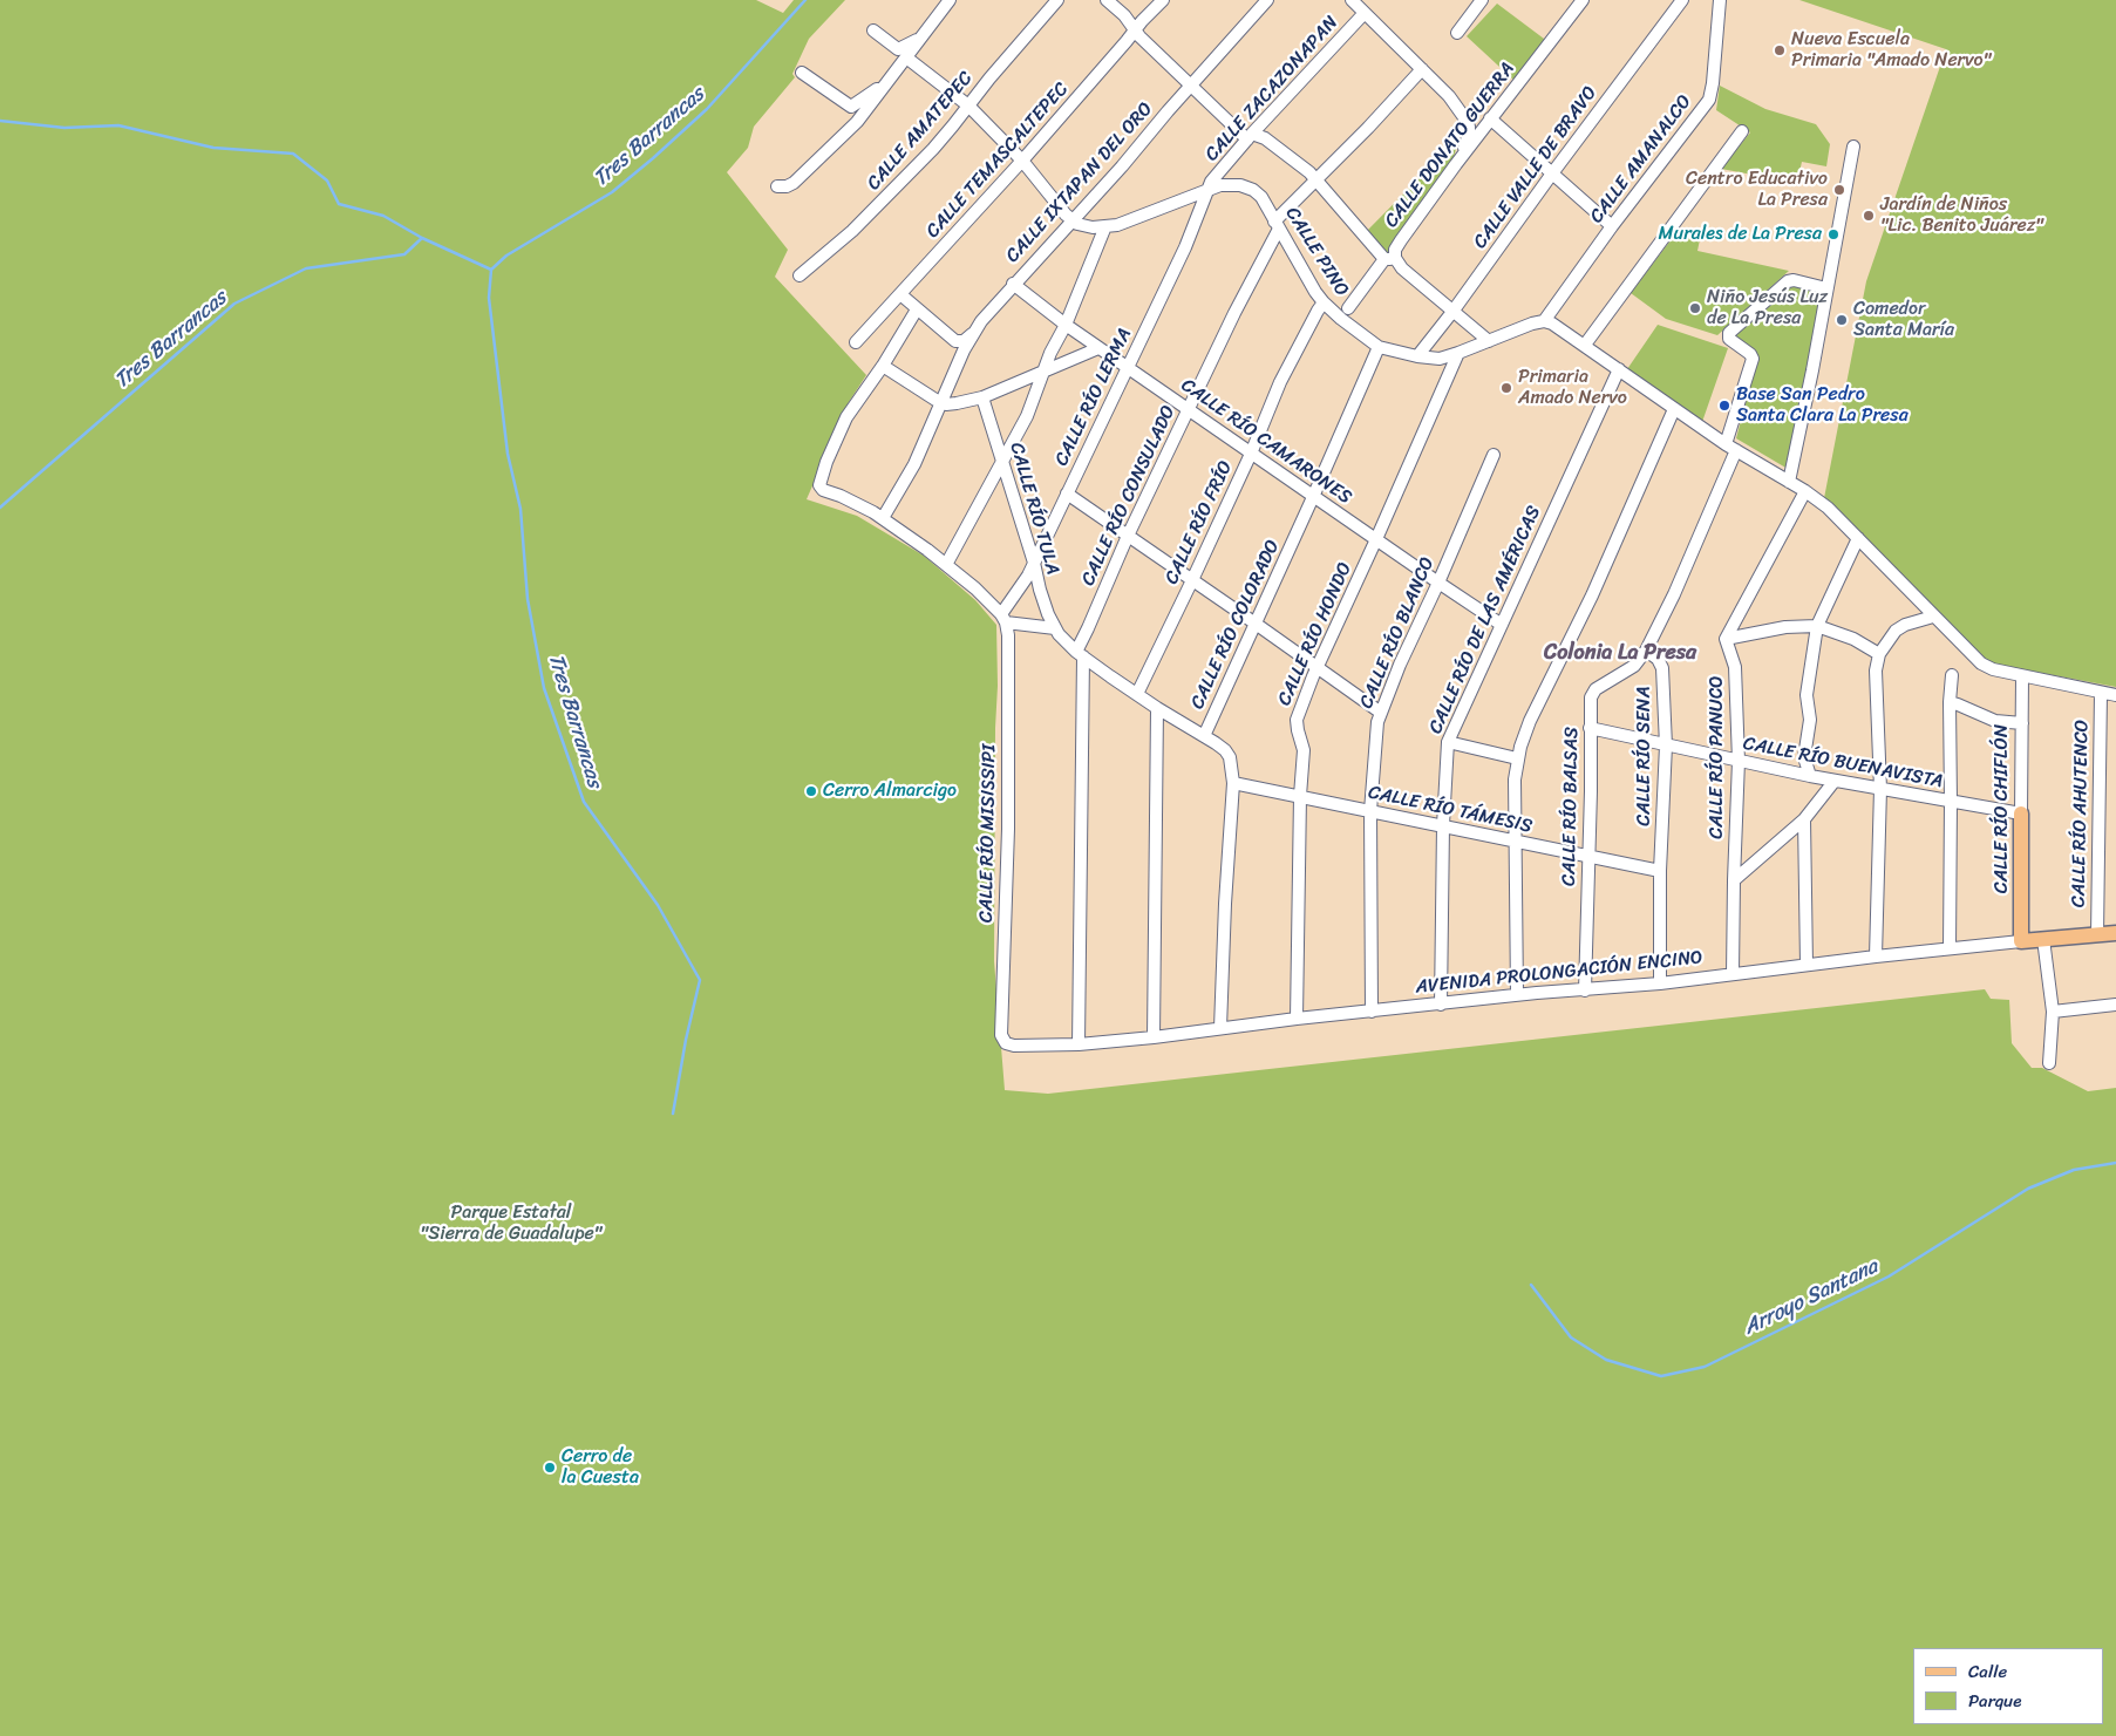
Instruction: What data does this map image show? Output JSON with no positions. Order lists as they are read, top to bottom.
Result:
{
  "streets": {
    "main road": ["CALLE RÍO CHIFLÓN", "AVENIDA PROLONGACIÓN ENCINO"],
    "street": [
      "CALLE ZACAZONAPAN",
      "CALLE AMATEPEC",
      "CALLE DONATO GUERRA",
      "CALLE AMANALCO",
      "CALLE TEMASCALTEPEC",
      "CALLE VALLE DE BRAVO",
      "CALLE IXTAPAN DEL ORO",
      "CALLE PINO",
      "CALLE RÍO LERMA",
      "CALLE RÍO CAMARONES",
      "CALLE RÍO CONSULADO",
      "CALLE RÍO TULA",
      "CALLE RÍO FRÍO",
      "CALLE RÍO DE LAS AMÉRICAS",
      "CALLE RÍO COLORADO",
      "CALLE RÍO BLANCO",
      "CALLE RÍO HONDO",
      "CALLE RÍO SENA",
      "CALLE RÍO PANUCO",
      "CALLE RÍO BUENAVISTA",
      "CALLE RÍO BALSAS",
      "CALLE RÍO TÁMESIS",
      "CALLE RÍO AHUTENCO",
      "CALLE RÍO MISISSIPI"
    ]
  },
  "crossings": [
    ["CALLE ZACAZONAPAN", "CALLE PINO"],
    ["CALLE ZACAZONAPAN", "CALLE RÍO LERMA"],
    ["CALLE AMANALCO", "CALLE PINO"],
    ["CALLE VALLE DE BRAVO", "CALLE PINO"],
    ["CALLE IXTAPAN DEL ORO", "CALLE PINO"],
    ["CALLE IXTAPAN DEL ORO", "CALLE RÍO CAMARONES"],
    ["CALLE PINO", "CALLE RÍO LERMA"],
    ["CALLE PINO", "CALLE RÍO CONSULADO"],
    ["CALLE PINO", "CALLE RÍO FRÍO"],
    ["CALLE PINO", "CALLE RÍO COLORADO"],
    ["CALLE PINO", "CALLE RÍO HONDO"],
    ["CALLE RÍO LERMA", "CALLE RÍO CAMARONES"],
    ["CALLE RÍO LERMA", "CALLE RÍO TULA"],
    ["CALLE RÍO LERMA", "CALLE RÍO MISISSIPI"],
    ["CALLE RÍO CAMARONES", "CALLE RÍO CONSULADO"],
    ["CALLE RÍO CAMARONES", "CALLE RÍO FRÍO"],
    ["CALLE RÍO CAMARONES", "CALLE RÍO DE LAS AMÉRICAS"],
    ["CALLE RÍO CAMARONES", "CALLE RÍO COLORADO"],
    ["CALLE RÍO CAMARONES", "CALLE RÍO BLANCO"],
    ["CALLE RÍO CAMARONES", "CALLE RÍO HONDO"],
    ["CALLE RÍO CONSULADO", "AVENIDA PROLONGACIÓN ENCINO"],
    ["CALLE RÍO DE LAS AMÉRICAS", "CALLE RÍO TÁMESIS"],
    ["CALLE RÍO DE LAS AMÉRICAS", "AVENIDA PROLONGACIÓN ENCINO"],
    ["CALLE RÍO COLORADO", "CALLE RÍO TÁMESIS"],
    ["CALLE RÍO COLORADO", "AVENIDA PROLONGACIÓN ENCINO"],
    ["CALLE RÍO BLANCO", "CALLE RÍO TÁMESIS"],
    ["CALLE RÍO BLANCO", "AVENIDA PROLONGACIÓN ENCINO"],
    ["CALLE RÍO HONDO", "CALLE RÍO TÁMESIS"],
    ["CALLE RÍO HONDO", "AVENIDA PROLONGACIÓN ENCINO"],
    ["CALLE RÍO SENA", "CALLE RÍO BUENAVISTA"],
    ["CALLE RÍO SENA", "CALLE RÍO BALSAS"],
    ["CALLE RÍO SENA", "CALLE RÍO TÁMESIS"],
    ["CALLE RÍO SENA", "AVENIDA PROLONGACIÓN ENCINO"],
    ["CALLE RÍO PANUCO", "CALLE RÍO BUENAVISTA"],
    ["CALLE RÍO PANUCO", "AVENIDA PROLONGACIÓN ENCINO"],
    ["CALLE RÍO BUENAVISTA", "CALLE RÍO BALSAS"],
    ["CALLE RÍO BUENAVISTA", "CALLE RÍO CHIFLÓN"],
    ["CALLE RÍO BALSAS", "CALLE RÍO TÁMESIS"],
    ["CALLE RÍO BALSAS", "AVENIDA PROLONGACIÓN ENCINO"],
    ["CALLE RÍO CHIFLÓN", "AVENIDA PROLONGACIÓN ENCINO"],
    ["CALLE RÍO AHUTENCO", "AVENIDA PROLONGACIÓN ENCINO"],
    ["CALLE RÍO MISISSIPI", "AVENIDA PROLONGACIÓN ENCINO"]
  ],
  "districts": ["Colonia La Presa"],
  "water": ["Tres Barrancas", "Arroyo Santana"],
  "parks": ["Parque Estatal \"Sierra de Guadalupe\""],
  "places": [
    "Nueva Escuela Primaria \"Amado Nervo\"",
    "Centro Educativo La Presa",
    "Jardín de Niños \"Lic. Benito Juárez\"",
    "Murales de La Presa",
    "Niño Jesús Luz de La Presa",
    "Comedor Santa María",
    "Primaria Amado Nervo",
    "Base San Pedro Santa Clara La Presa",
    "Cerro Almarcigo",
    "Cerro de la Cuesta"
  ],
  "legend": ["Calle", "Parque"]
}
